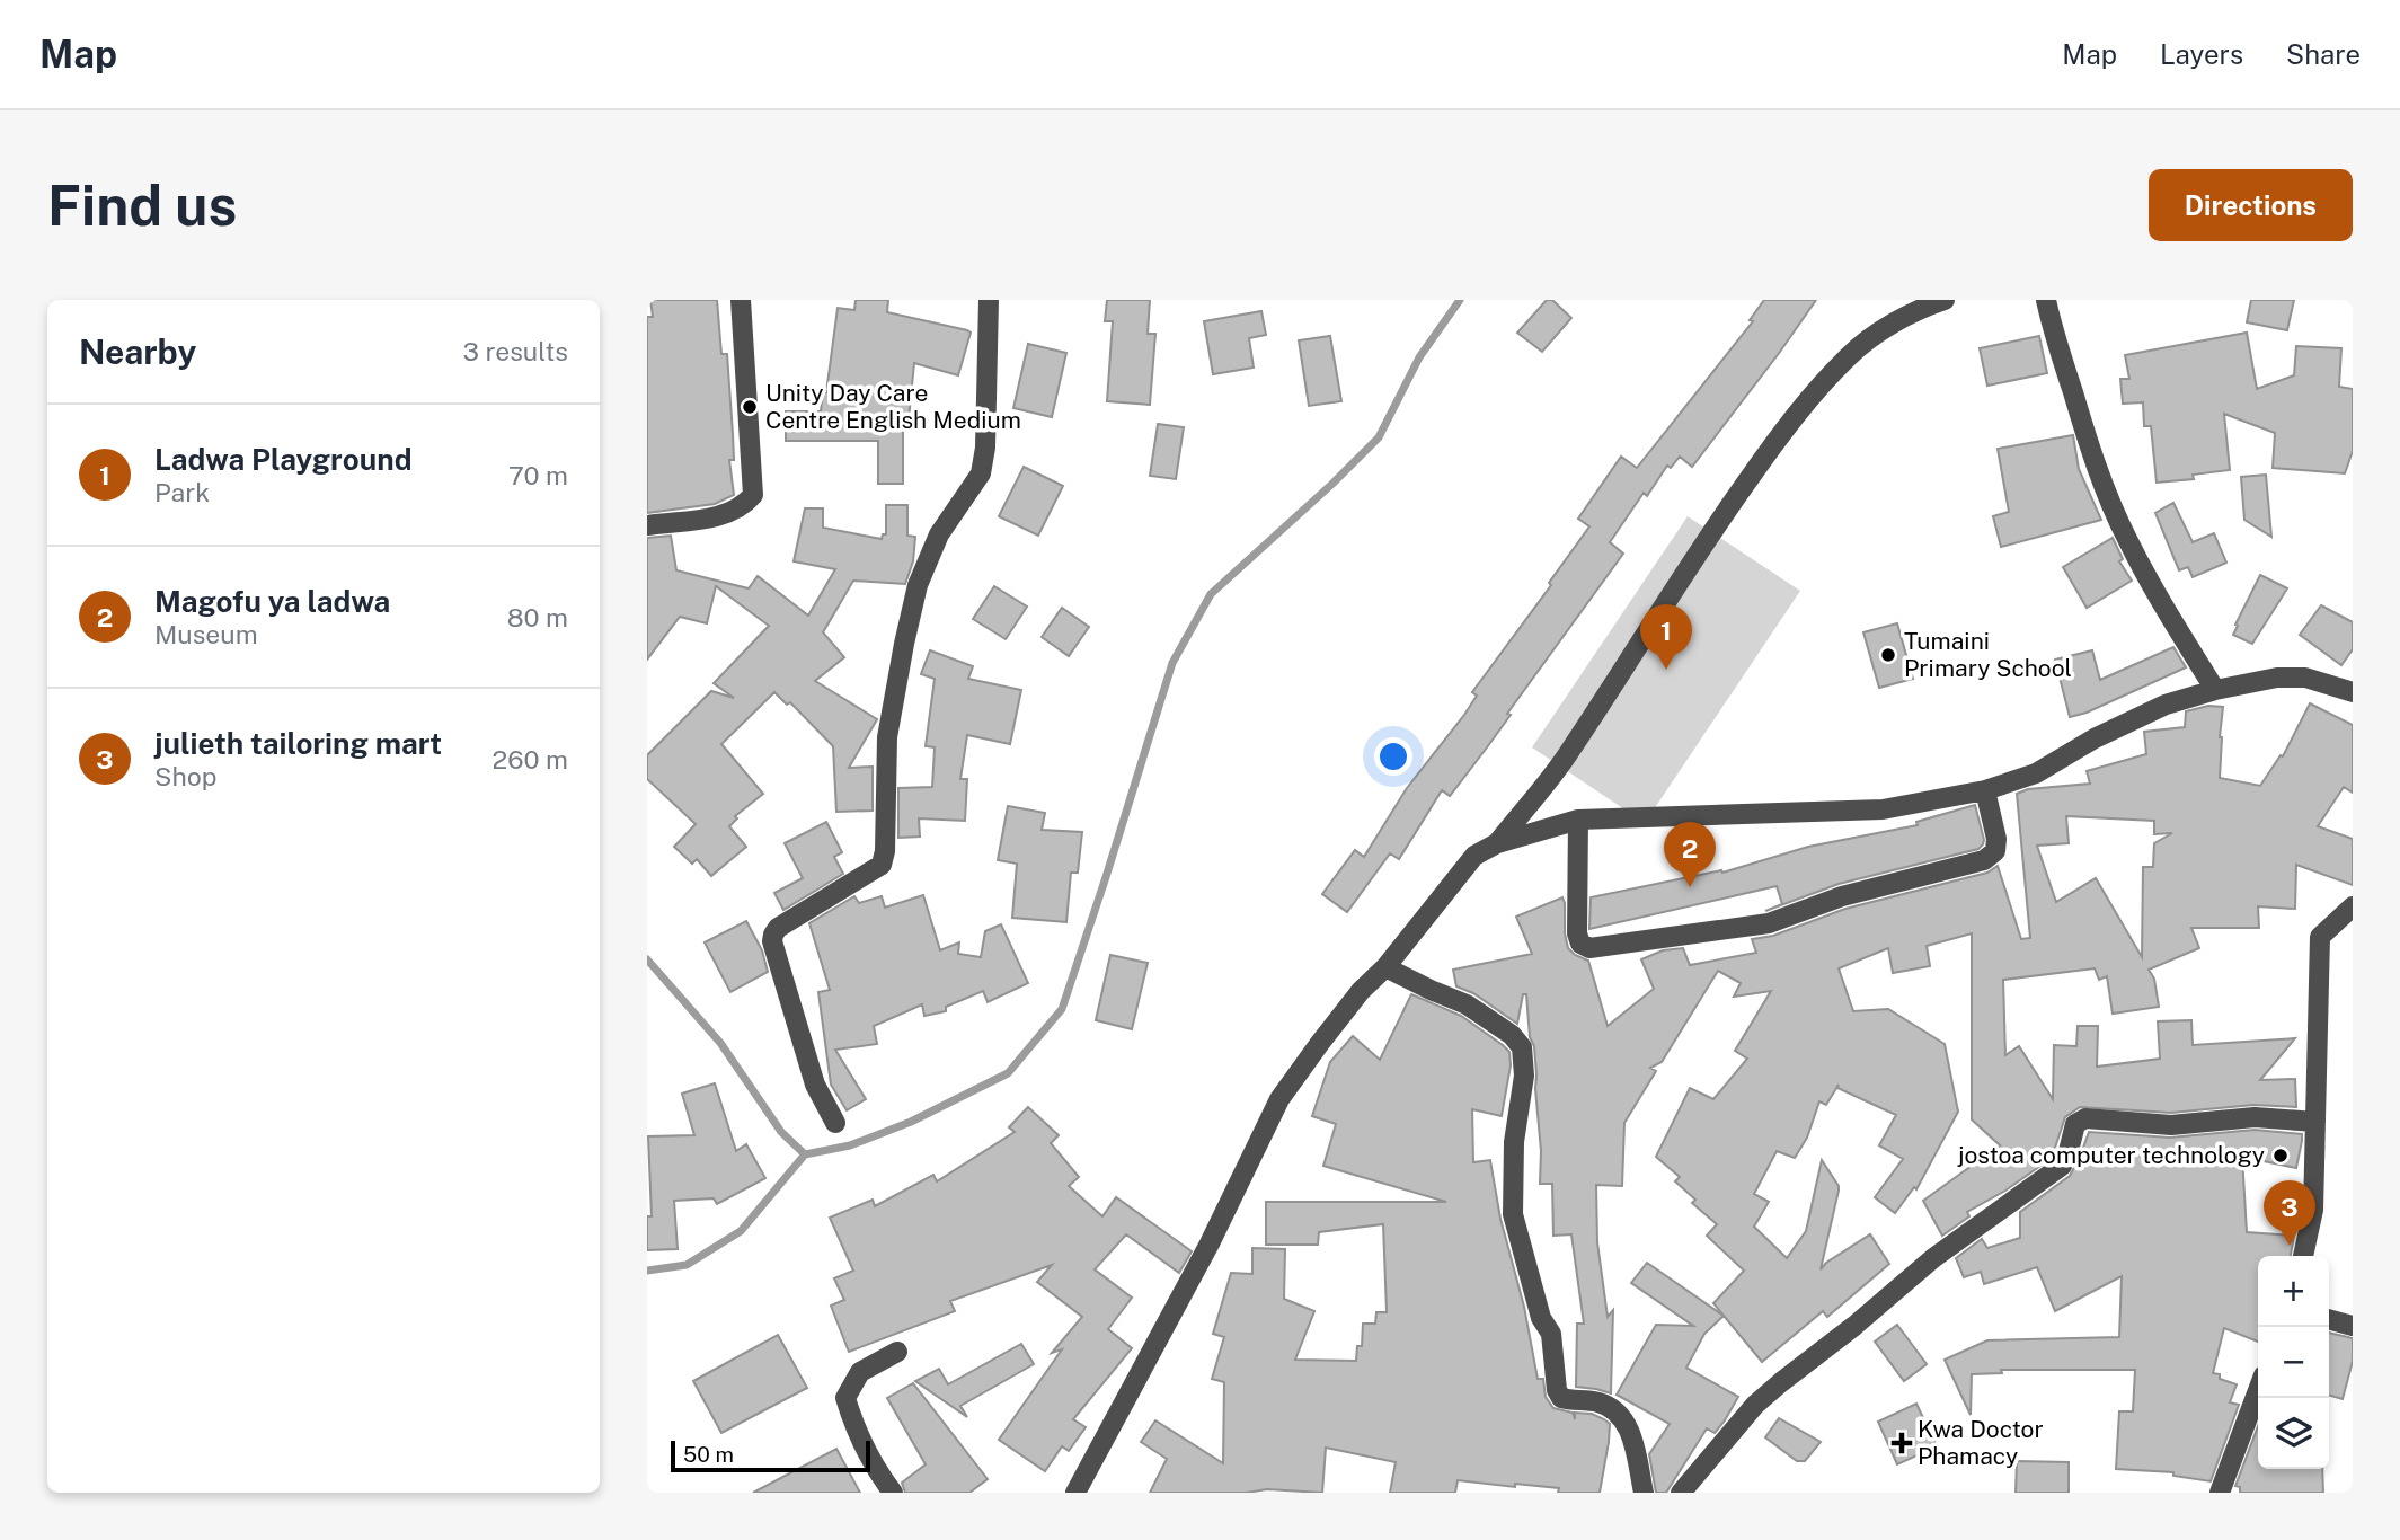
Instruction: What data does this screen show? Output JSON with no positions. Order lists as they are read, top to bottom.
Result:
{
  "places": {
    "other": ["Unity Day Care Centre English Medium", "Tumaini Primary School", "jostoa computer technology"],
    "health": ["Kwa Doctor Phamacy"]
  },
  "scale_bar": "50 m",
  "page": {
    "header": "Map",
    "nav": ["Map", "Layers", "Share"],
    "buttons": "Directions",
    "title": "Find us",
    "heading": ["Nearby", "3 results"],
    "list": [
      {
        "mark": "1",
        "name": "Ladwa Playground",
        "note": "Park",
        "value": "70 m"
      },
      {
        "mark": "2",
        "name": "Magofu ya ladwa",
        "note": "Museum",
        "value": "80 m"
      },
      {
        "mark": "3",
        "name": "julieth tailoring mart",
        "note": "Shop",
        "value": "260 m"
      }
    ],
    "pins": ["1", "2", "3"],
    "map_buttons": ["+", "−"],
    "scale": "50 m"
  }
}
